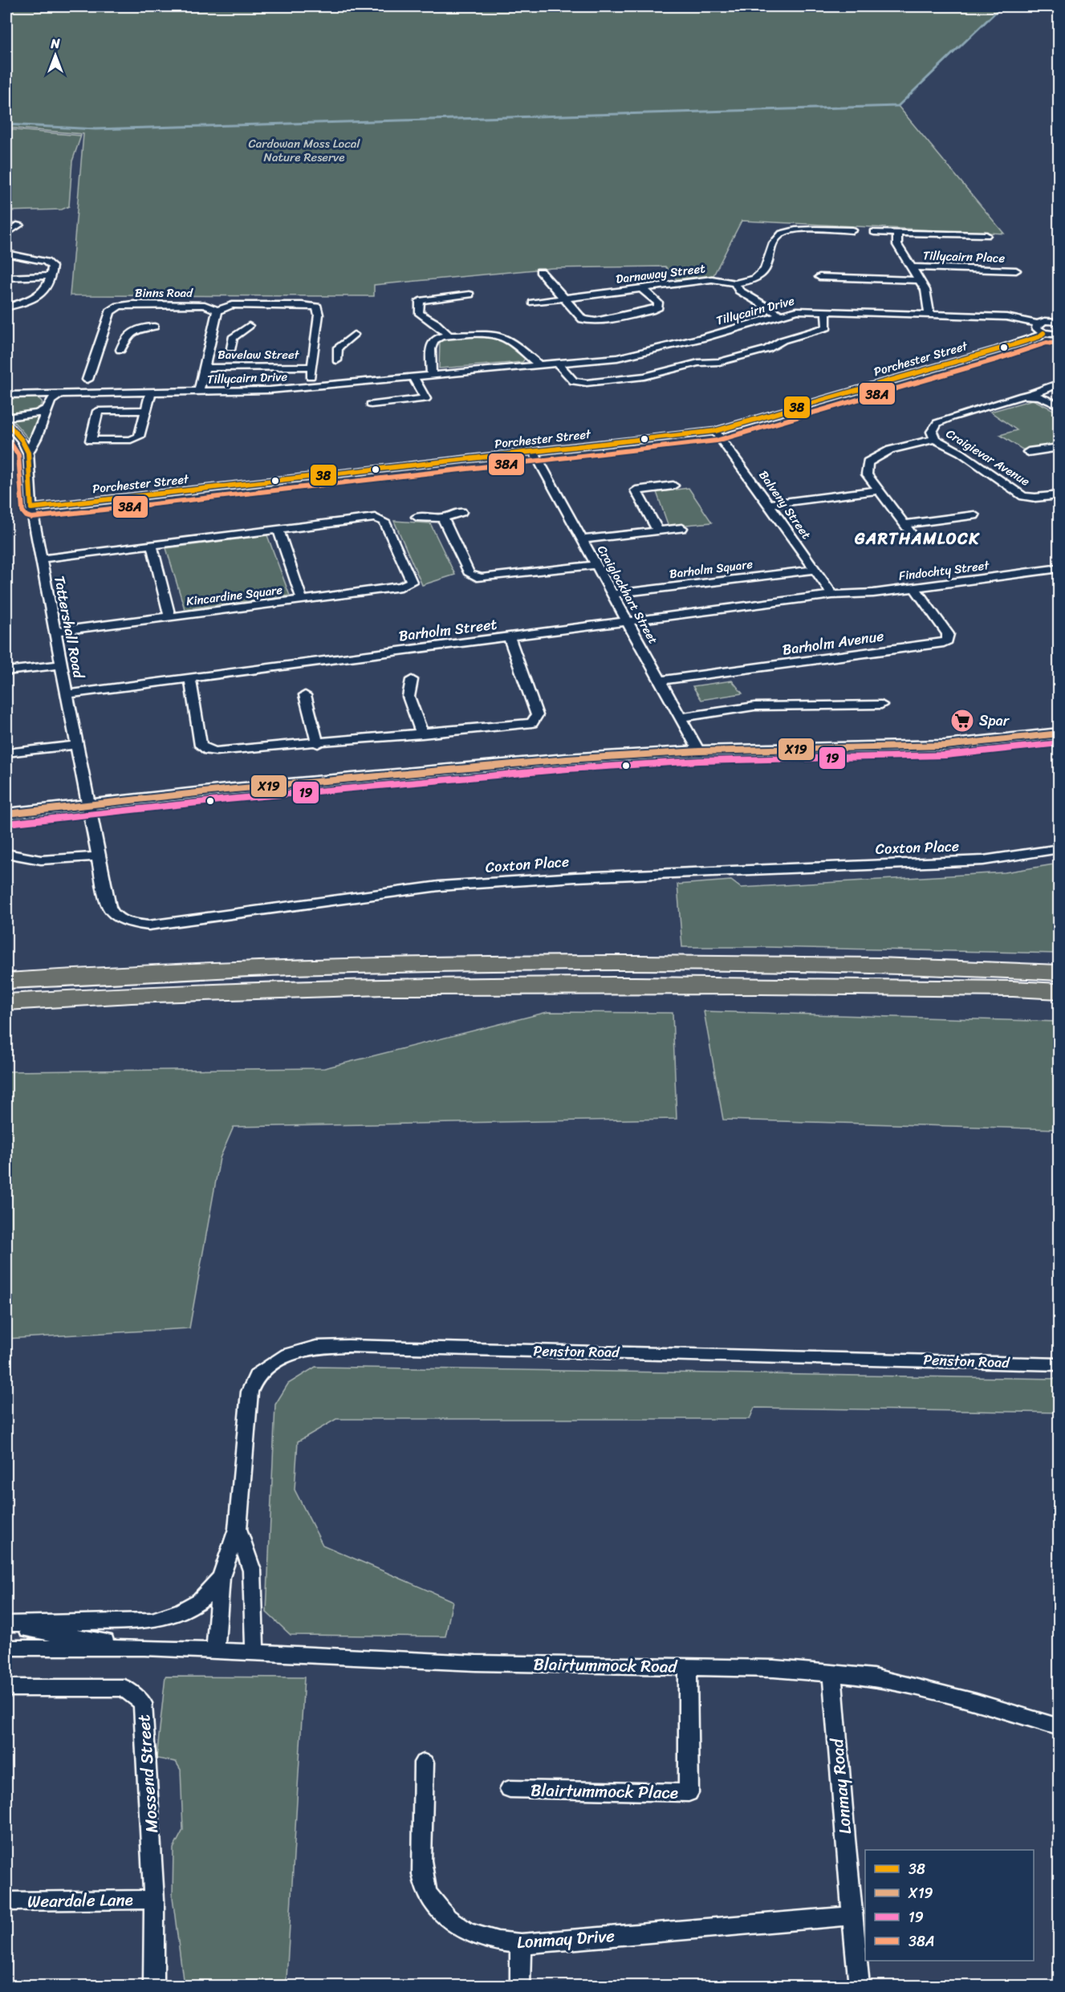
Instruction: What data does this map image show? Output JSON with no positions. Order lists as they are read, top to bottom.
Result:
{
  "streets": {
    "street": [
      "Tillycairn Place",
      "Darnaway Street",
      "Binns Road",
      "Tillycairn Drive",
      "Bavelaw Street",
      "Porchester Street",
      "Craigievar Avenue",
      "Balveny Street",
      "Barholm Square",
      "Findochty Street",
      "Craiglockhart Street",
      "Kincardine Square",
      "Tattershall Road",
      "Barholm Street",
      "Barholm Avenue",
      "Coxton Place",
      "Penston Road",
      "Blairtummock Road",
      "Mossend Street",
      "Lonmay Road",
      "Blairtummock Place",
      "Weardale Lane",
      "Lonmay Drive"
    ]
  },
  "crossings": [
    ["Binns Road", "Bavelaw Street"],
    ["Tillycairn Drive", "Bavelaw Street"],
    ["Porchester Street", "Balveny Street"],
    ["Porchester Street", "Craiglockhart Street"],
    ["Porchester Street", "Tattershall Road"],
    ["Balveny Street", "Barholm Square"],
    ["Balveny Street", "Findochty Street"],
    ["Balveny Street", "Barholm Street"],
    ["Barholm Square", "Craiglockhart Street"],
    ["Findochty Street", "Barholm Street"],
    ["Findochty Street", "Barholm Avenue"],
    ["Craiglockhart Street", "Barholm Street"],
    ["Craiglockhart Street", "Barholm Avenue"],
    ["Kincardine Square", "Tattershall Road"],
    ["Tattershall Road", "Barholm Street"],
    ["Tattershall Road", "Coxton Place"],
    ["Penston Road", "Blairtummock Road"],
    ["Blairtummock Road", "Lonmay Road"],
    ["Blairtummock Road", "Blairtummock Place"],
    ["Mossend Street", "Weardale Lane"],
    ["Lonmay Road", "Lonmay Drive"]
  ],
  "districts": ["GARTHAMLOCK"],
  "parks": ["Cardowan Moss Local Nature Reserve"],
  "places": {
    "supermarket": ["Spar"]
  },
  "lines": [
    "transit line 38",
    "transit line 38A",
    "transit line X19",
    "transit line 19"
  ],
  "legend": [
    "38",
    "X19",
    "19",
    "38A"
  ],
  "north": "top"
}
